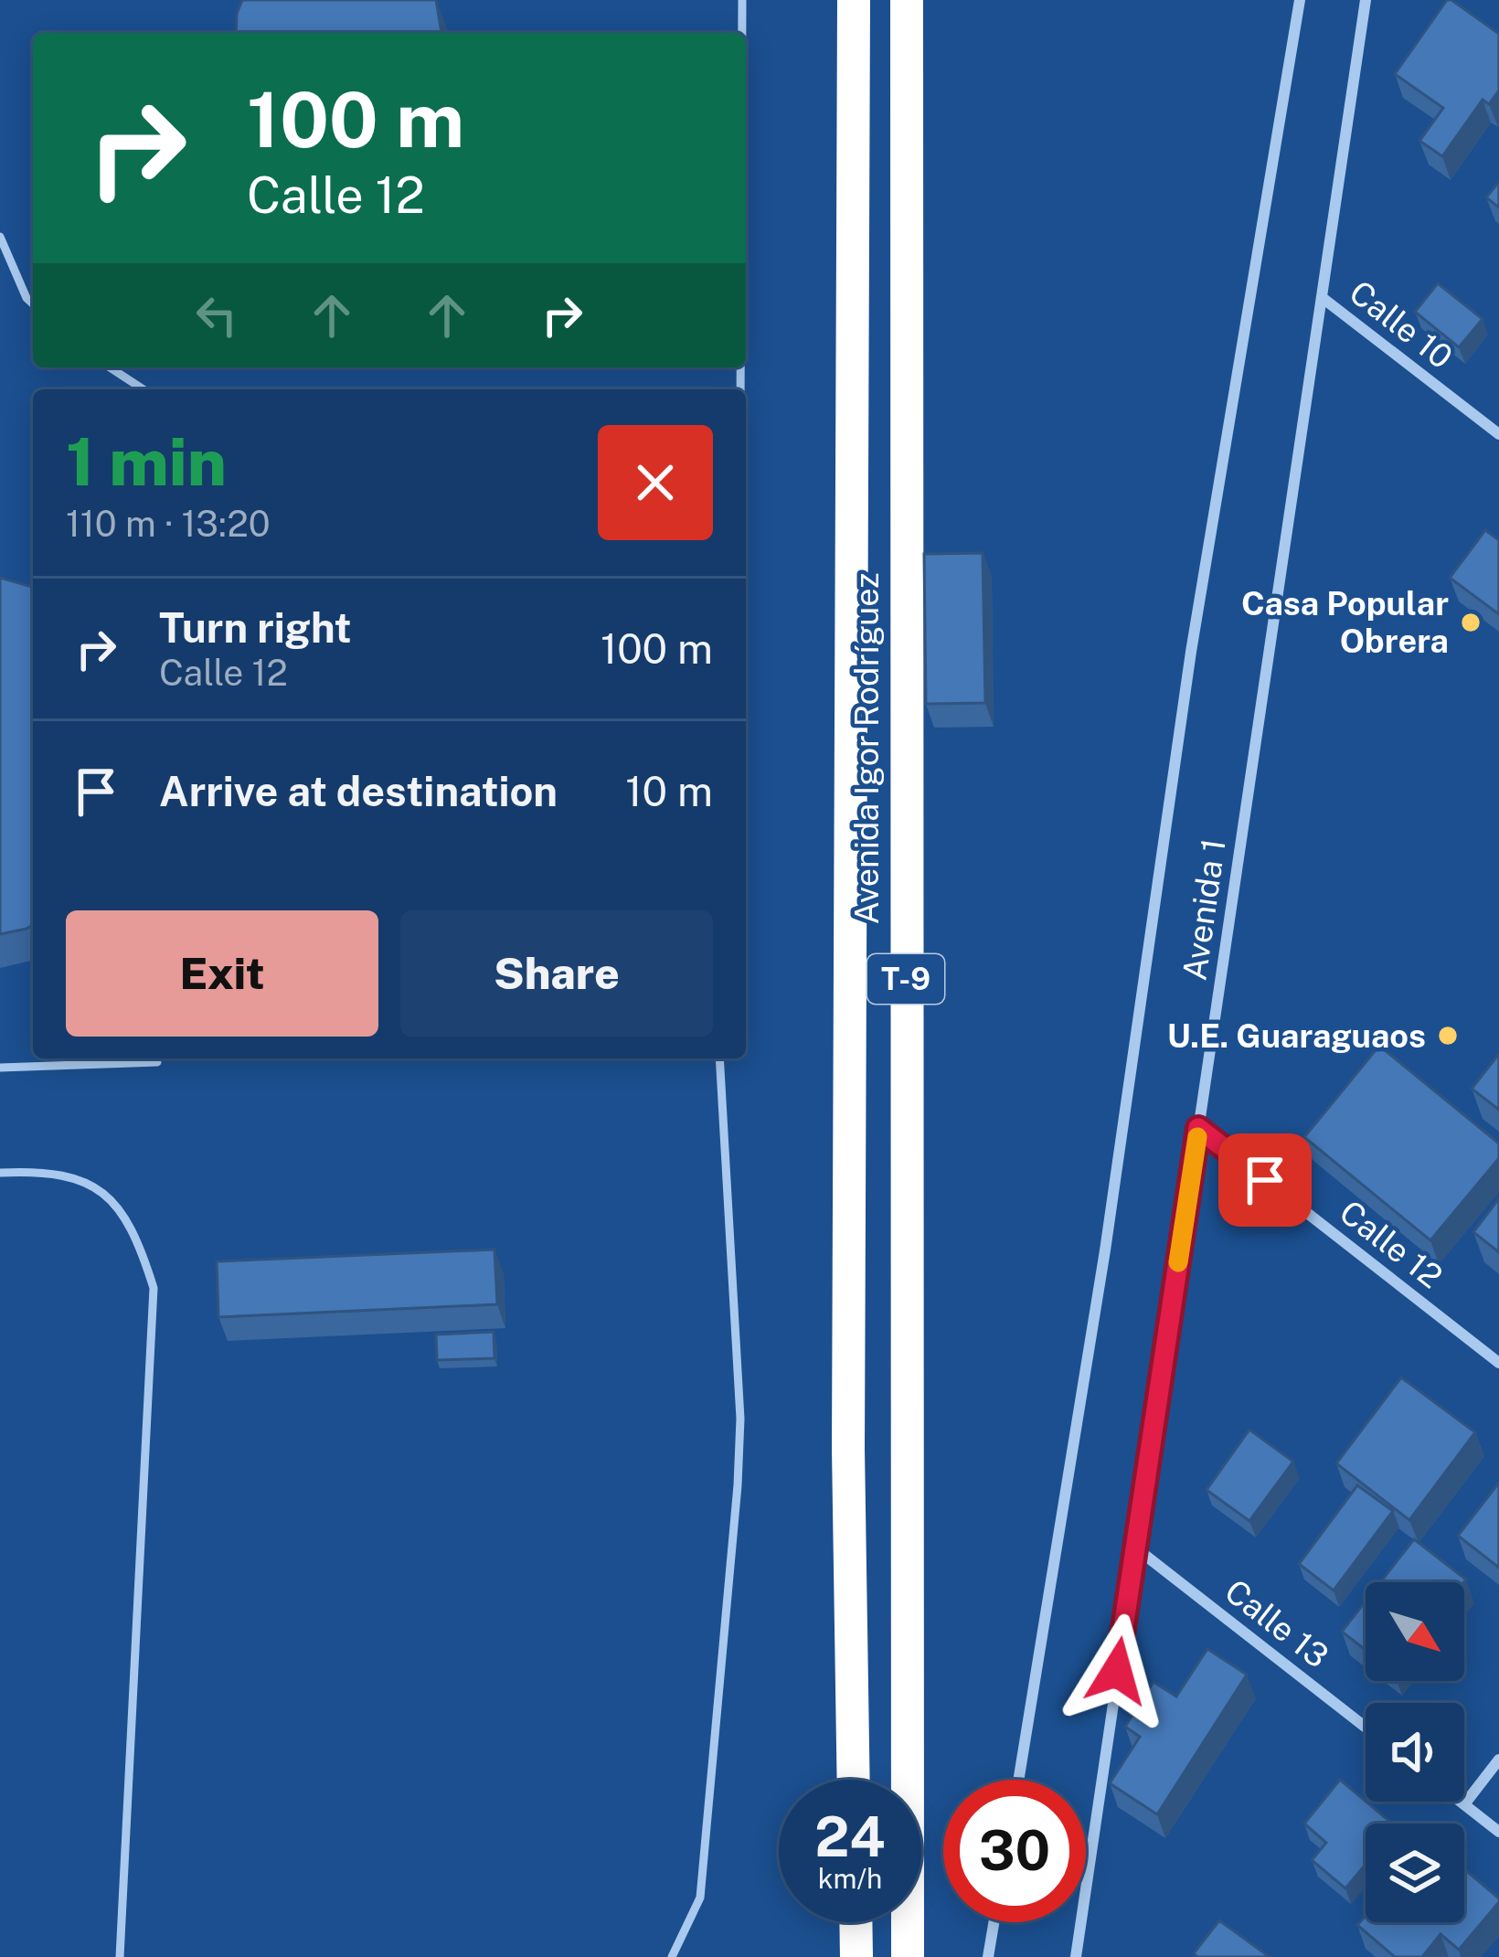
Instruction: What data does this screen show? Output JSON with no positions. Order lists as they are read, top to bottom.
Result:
{
  "streets": {
    "highway": ["Avenida Igor Rodríguez", "T-9"],
    "street": [
      "Calle 10",
      "Avenida 1",
      "Calle 12",
      "Calle 13"
    ]
  },
  "crossings": [
    ["Calle 10", "Avenida 1"],
    ["Avenida 1", "Calle 12"],
    ["Avenida 1", "Calle 13"]
  ],
  "places": ["Casa Popular Obrera", "U.E. Guaraguaos"],
  "north": "bottom right",
  "page": {
    "turn": ["100 m", "Calle 12"],
    "heading": ["1 min", "110 m · 13:20"],
    "list": [
      {
        "name": "Turn right",
        "note": "Calle 12",
        "value": "100 m"
      },
      {
        "name": "Arrive at destination",
        "value": "10 m"
      }
    ],
    "buttons": ["Exit", "Share"],
    "speed": "24 km/h",
    "limit": "30"
  }
}
